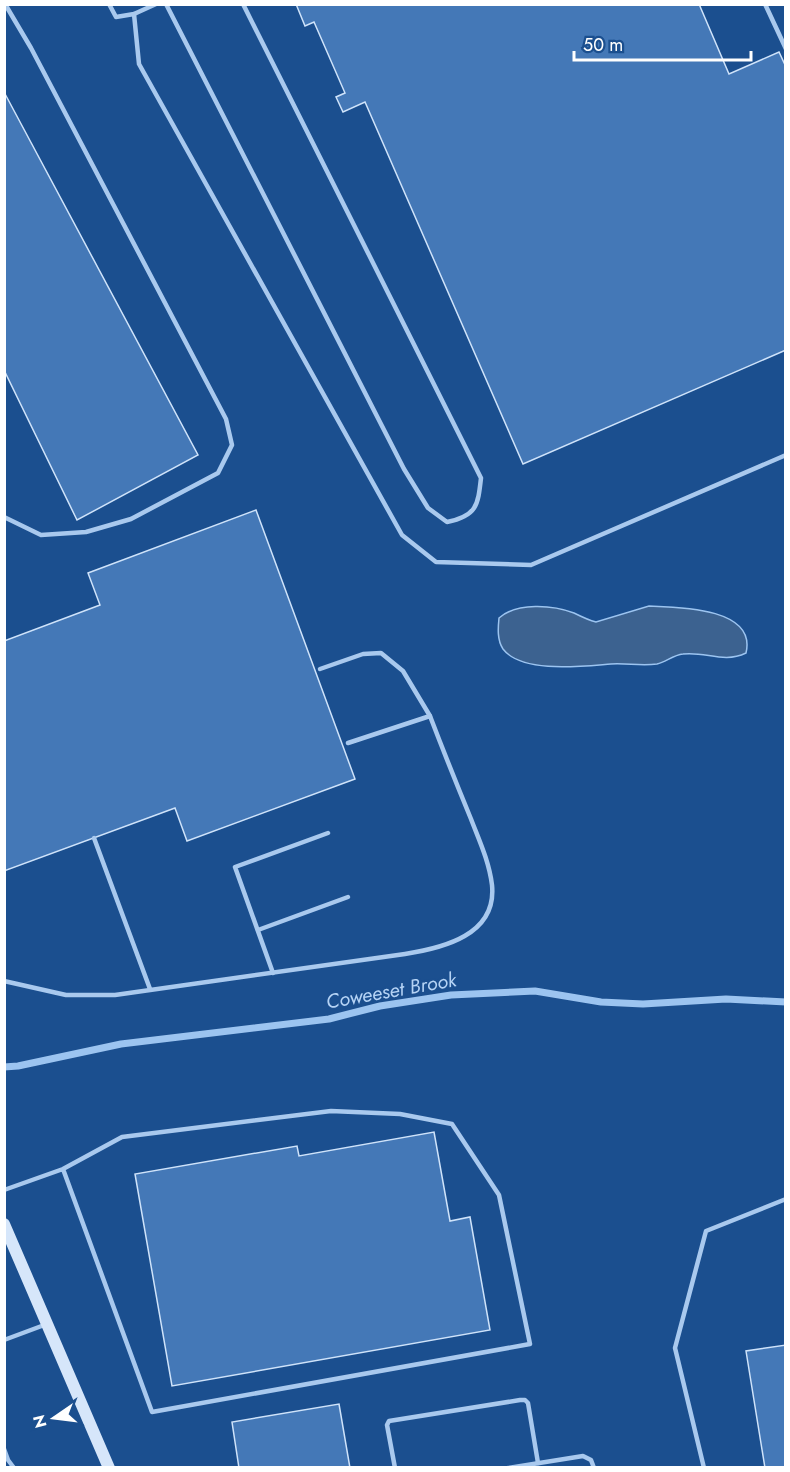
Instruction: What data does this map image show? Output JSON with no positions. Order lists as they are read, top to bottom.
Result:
{
  "water": ["Coweeset Brook"],
  "scale_bar": "50 m",
  "north": "left"
}
